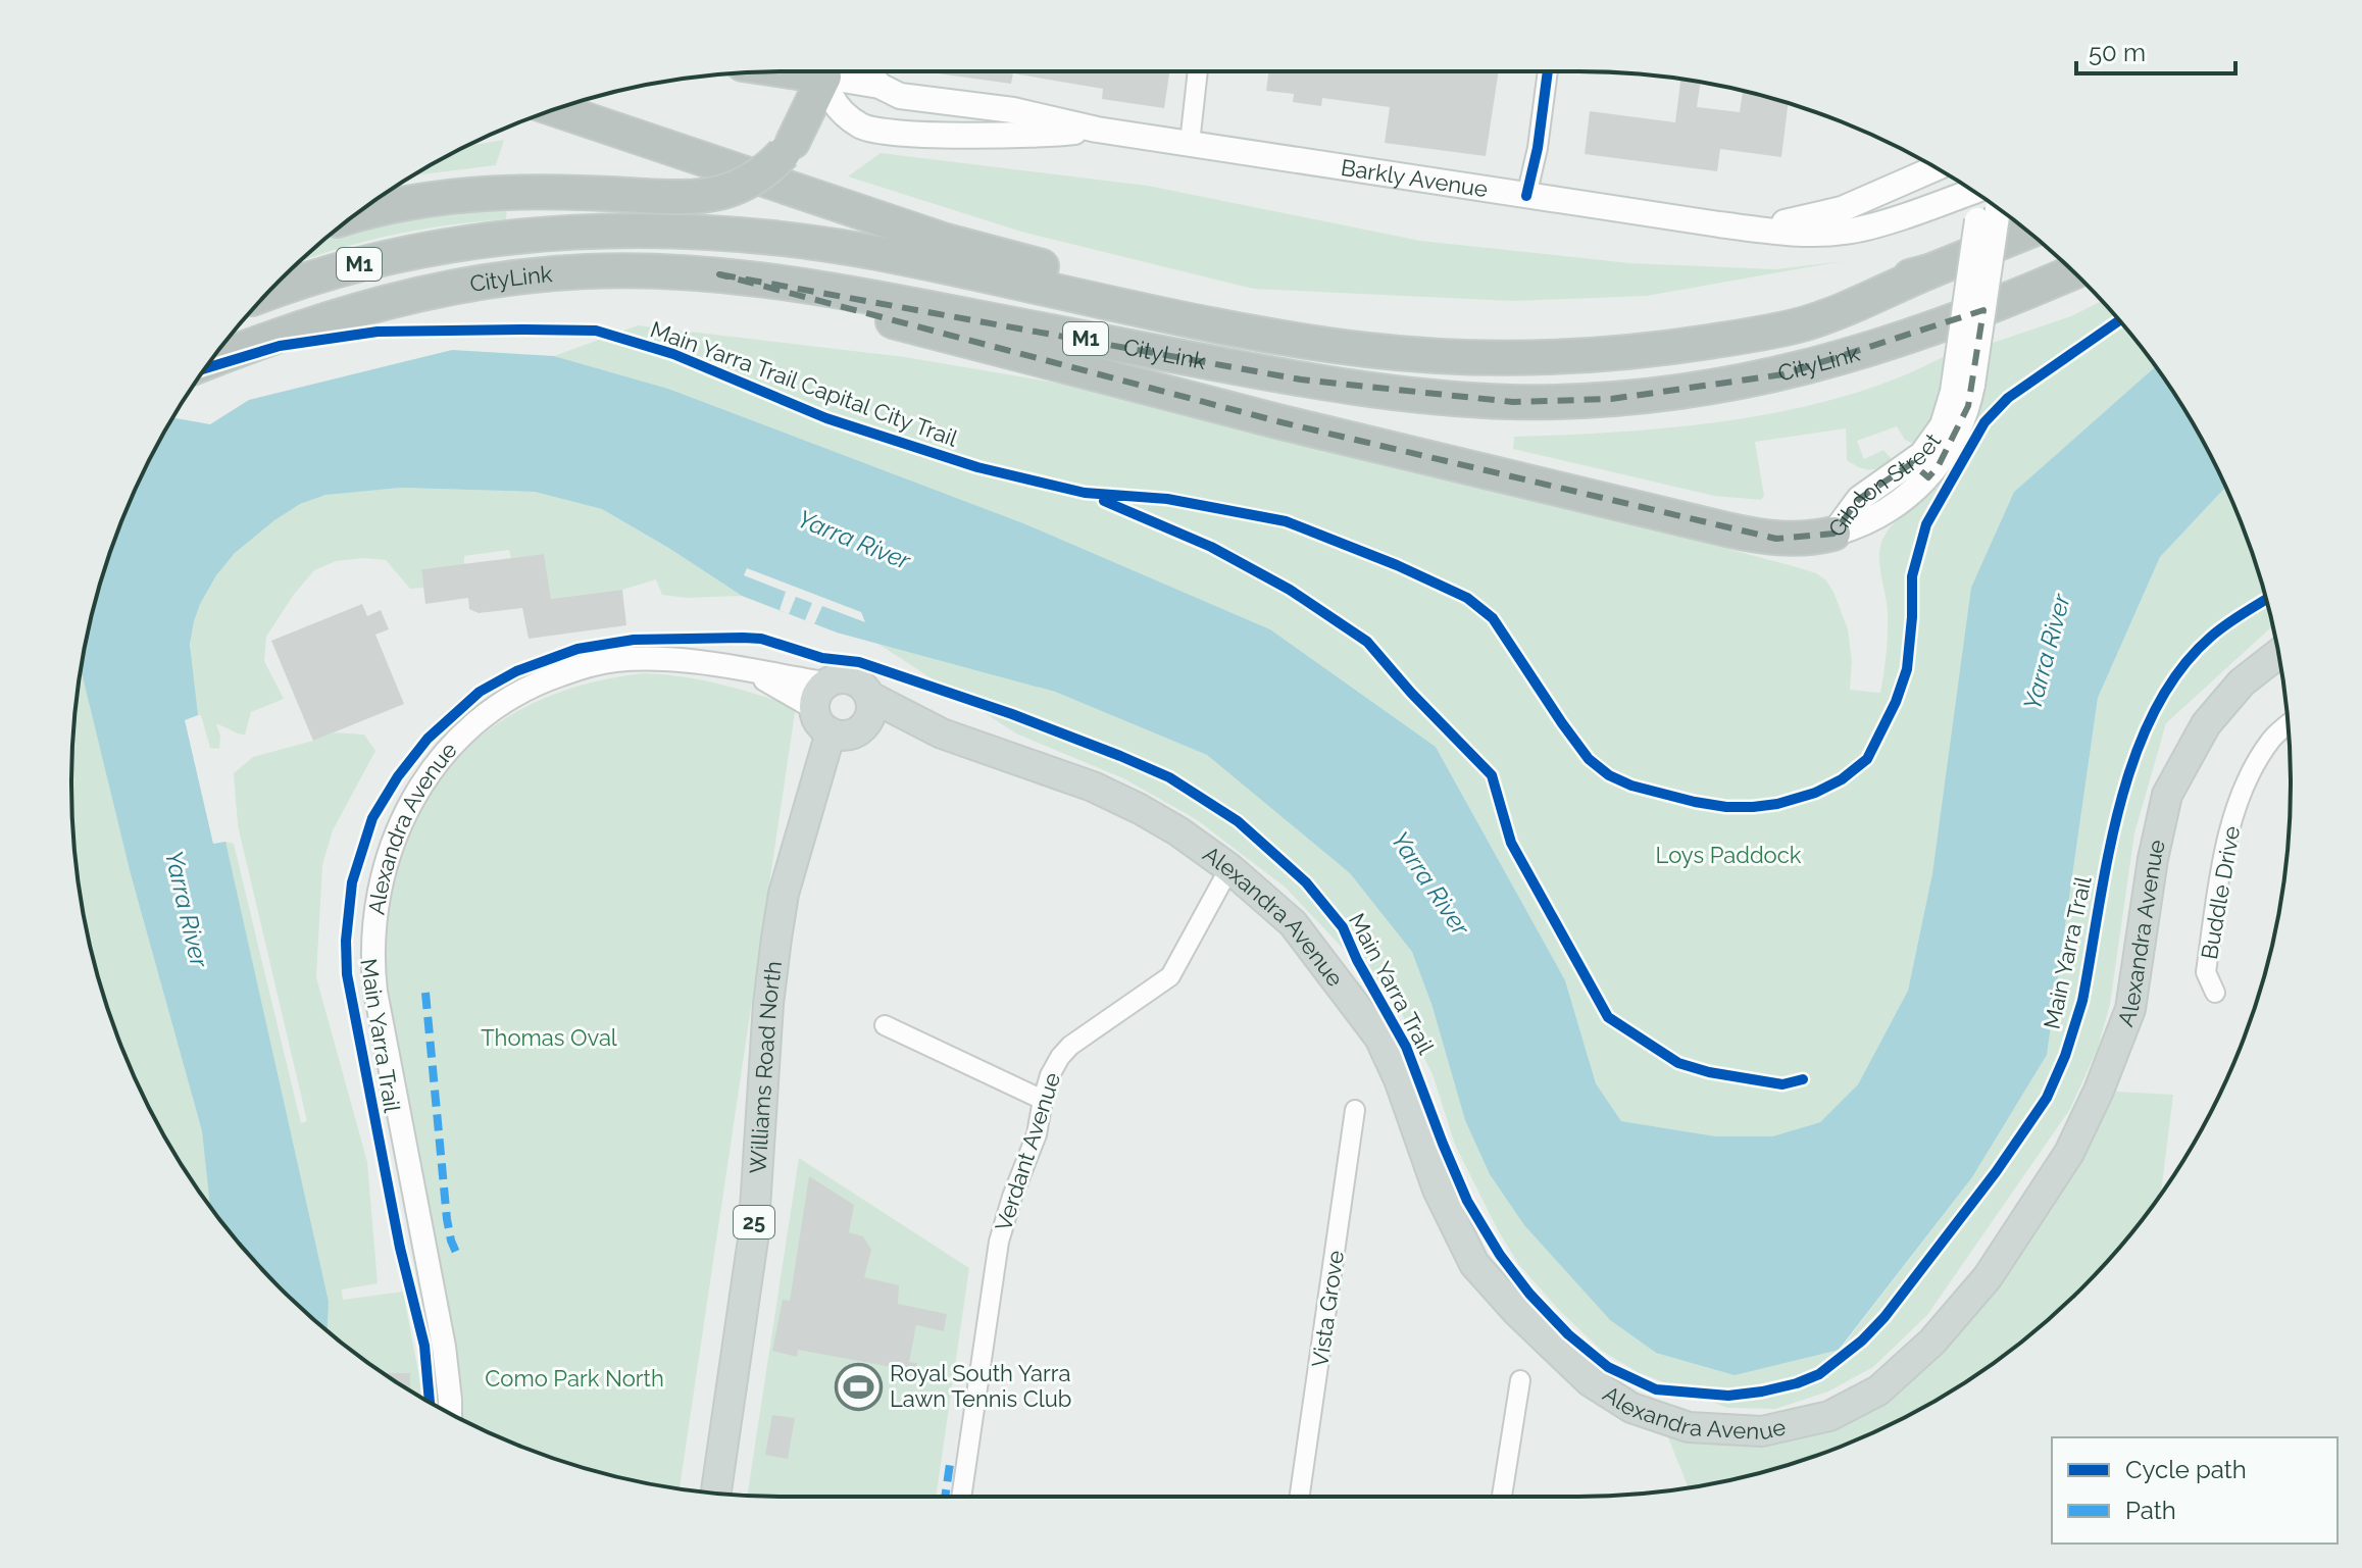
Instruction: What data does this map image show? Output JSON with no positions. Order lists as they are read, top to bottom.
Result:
{
  "streets": {
    "highway": ["M1", "CityLink"],
    "main road": [
      "Barkly Avenue",
      "Gibdon Street",
      "Alexandra Avenue",
      "Williams Road North",
      "25"
    ],
    "street": ["Buddle Drive", "Verdant Avenue", "Vista Grove"],
    "cycle path": ["Main Yarra Trail Capital City Trail", "Main Yarra Trail"]
  },
  "crossings": [
    ["Alexandra Avenue", "Williams Road North"],
    ["Alexandra Avenue", "Verdant Avenue"]
  ],
  "water": ["Yarra River"],
  "parks": ["Loys Paddock", "Thomas Oval", "Como Park North"],
  "places": {
    "sports": ["Royal South Yarra Lawn Tennis Club"]
  },
  "legend": ["Cycle path", "Path"],
  "scale_bar": "50 m"
}
